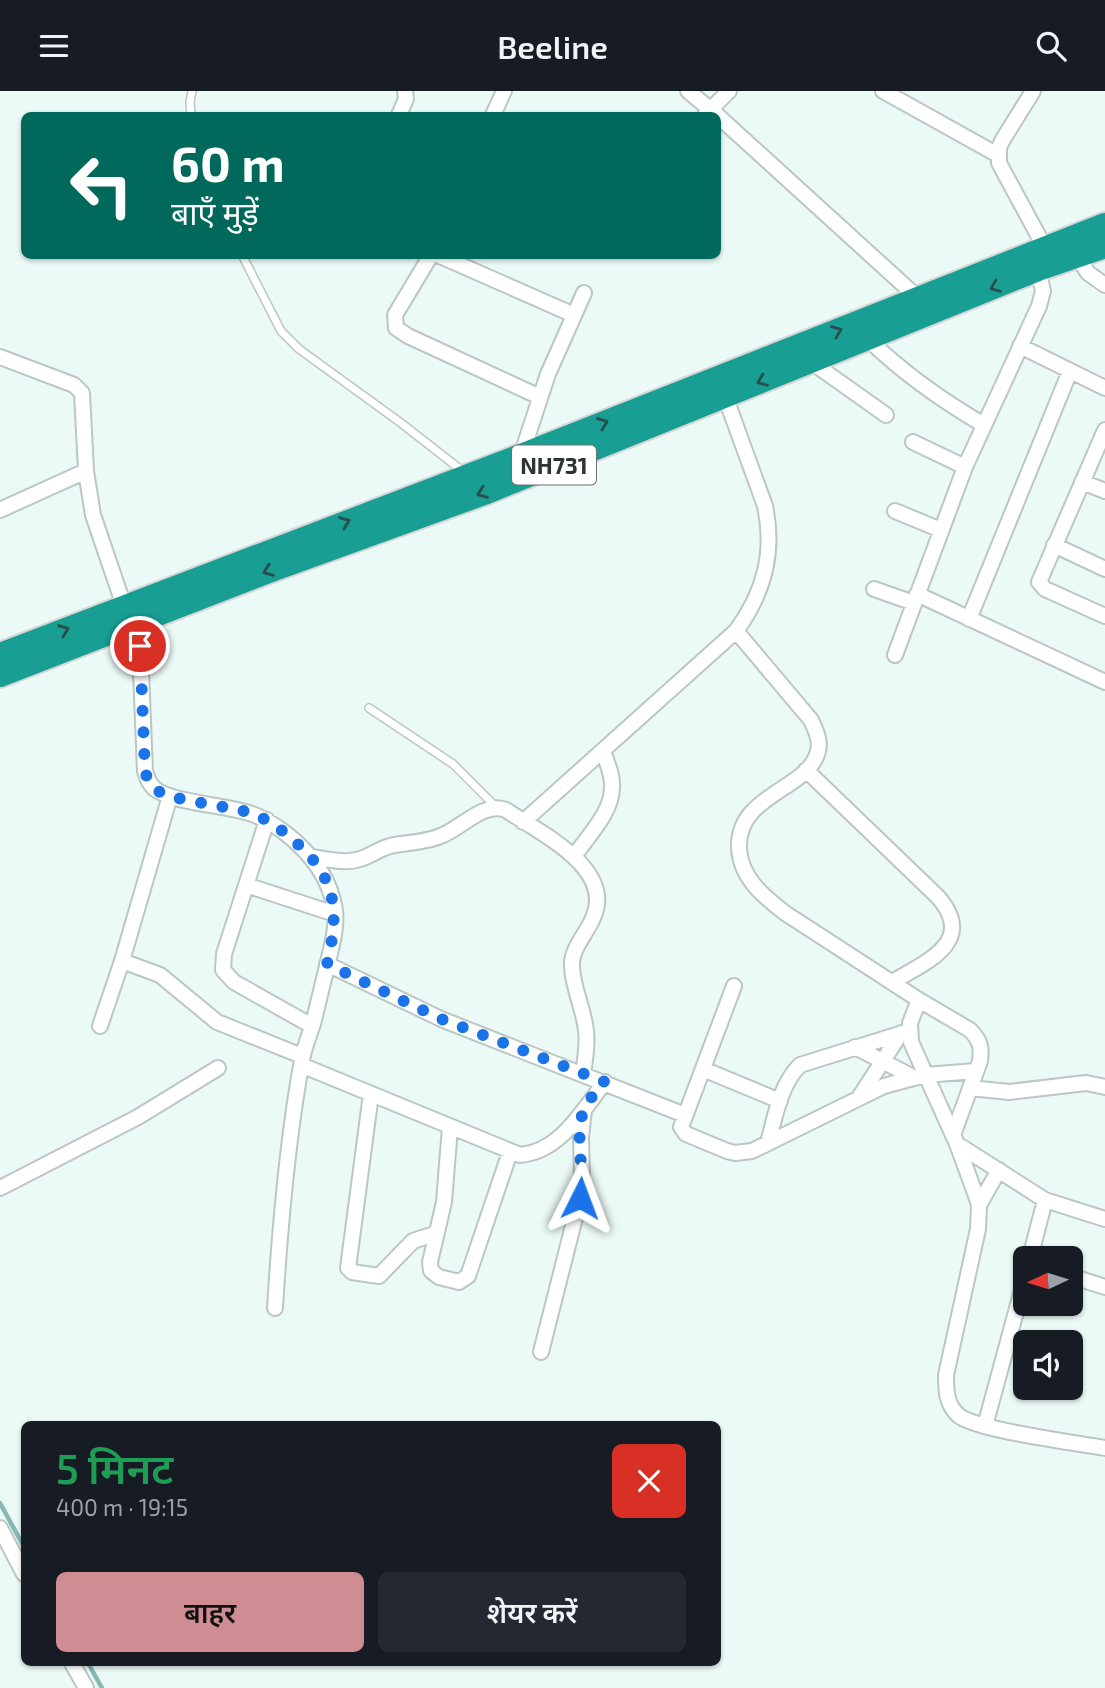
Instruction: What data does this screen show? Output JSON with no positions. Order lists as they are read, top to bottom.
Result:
{
  "streets": {
    "highway": ["NH731"]
  },
  "north": "left",
  "page": {
    "header": "Beeline",
    "turn": ["60 m", "बाएँ मुड़ें"],
    "heading": ["5 मिनट", "400 m · 19:15"],
    "buttons": ["बाहर", "शेयर करें"]
  }
}
